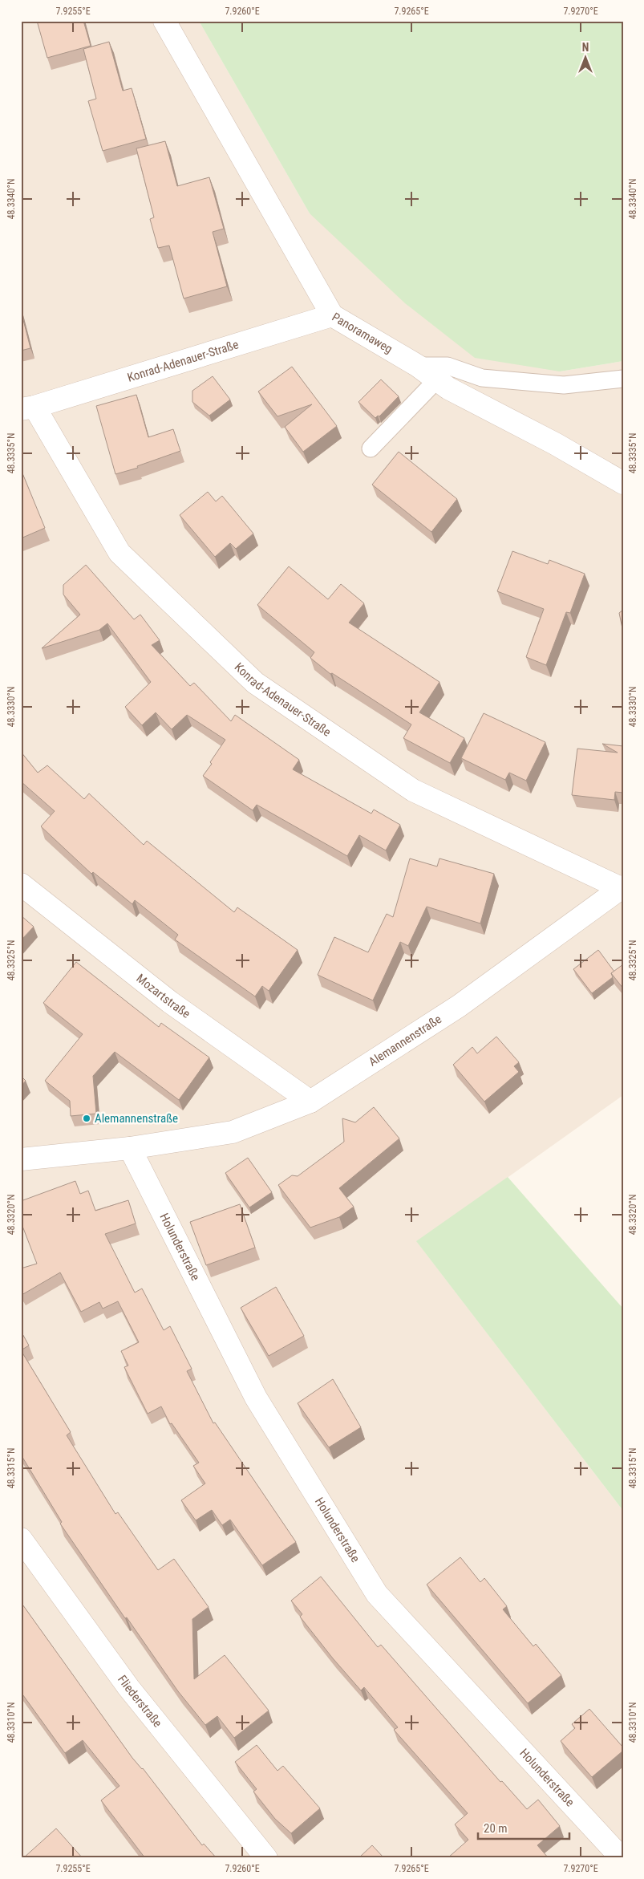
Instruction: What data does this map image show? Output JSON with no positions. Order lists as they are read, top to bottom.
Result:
{
  "streets": {
    "street": [
      "Panoramaweg",
      "Konrad-Adenauer-Straße",
      "Mozartstraße",
      "Alemannenstraße",
      "Holunderstraße",
      "Fliederstraße"
    ]
  },
  "crossings": [
    ["Panoramaweg", "Konrad-Adenauer-Straße"],
    ["Konrad-Adenauer-Straße", "Alemannenstraße"],
    ["Mozartstraße", "Alemannenstraße"],
    ["Alemannenstraße", "Holunderstraße"]
  ],
  "places": ["Alemannenstraße"],
  "scale_bar": "20 m",
  "north": "top",
  "coordinates": [
    "7.9255°E",
    "7.9260°E",
    "7.9265°E",
    "7.9270°E",
    "48.3340°N",
    "48.3335°N",
    "48.3330°N",
    "48.3325°N",
    "48.3320°N",
    "48.3315°N",
    "48.3310°N"
  ]
}
